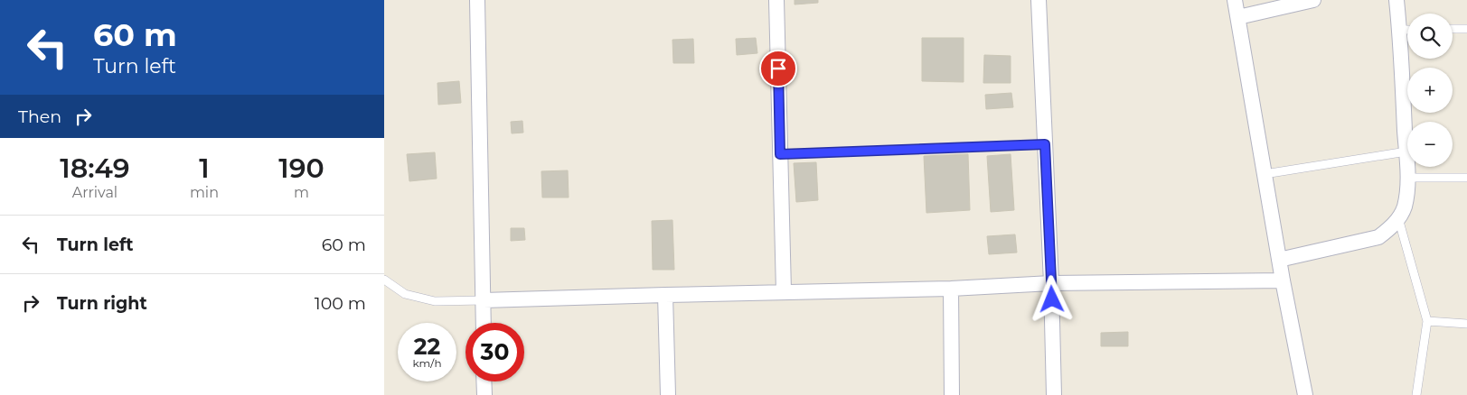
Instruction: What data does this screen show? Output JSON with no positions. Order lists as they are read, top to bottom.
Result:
{
  "page": {
    "turn": ["60 m", "Turn left"],
    "map_buttons": ["+", "−"],
    "then": "Then",
    "eta": [
      "18:49",
      "Arrival",
      "1",
      "min",
      "190",
      "m"
    ],
    "list": [
      {
        "name": "Turn left",
        "value": "60 m"
      },
      {
        "name": "Turn right",
        "value": "100 m"
      }
    ],
    "speed": "22 km/h",
    "limit": "30"
  }
}
